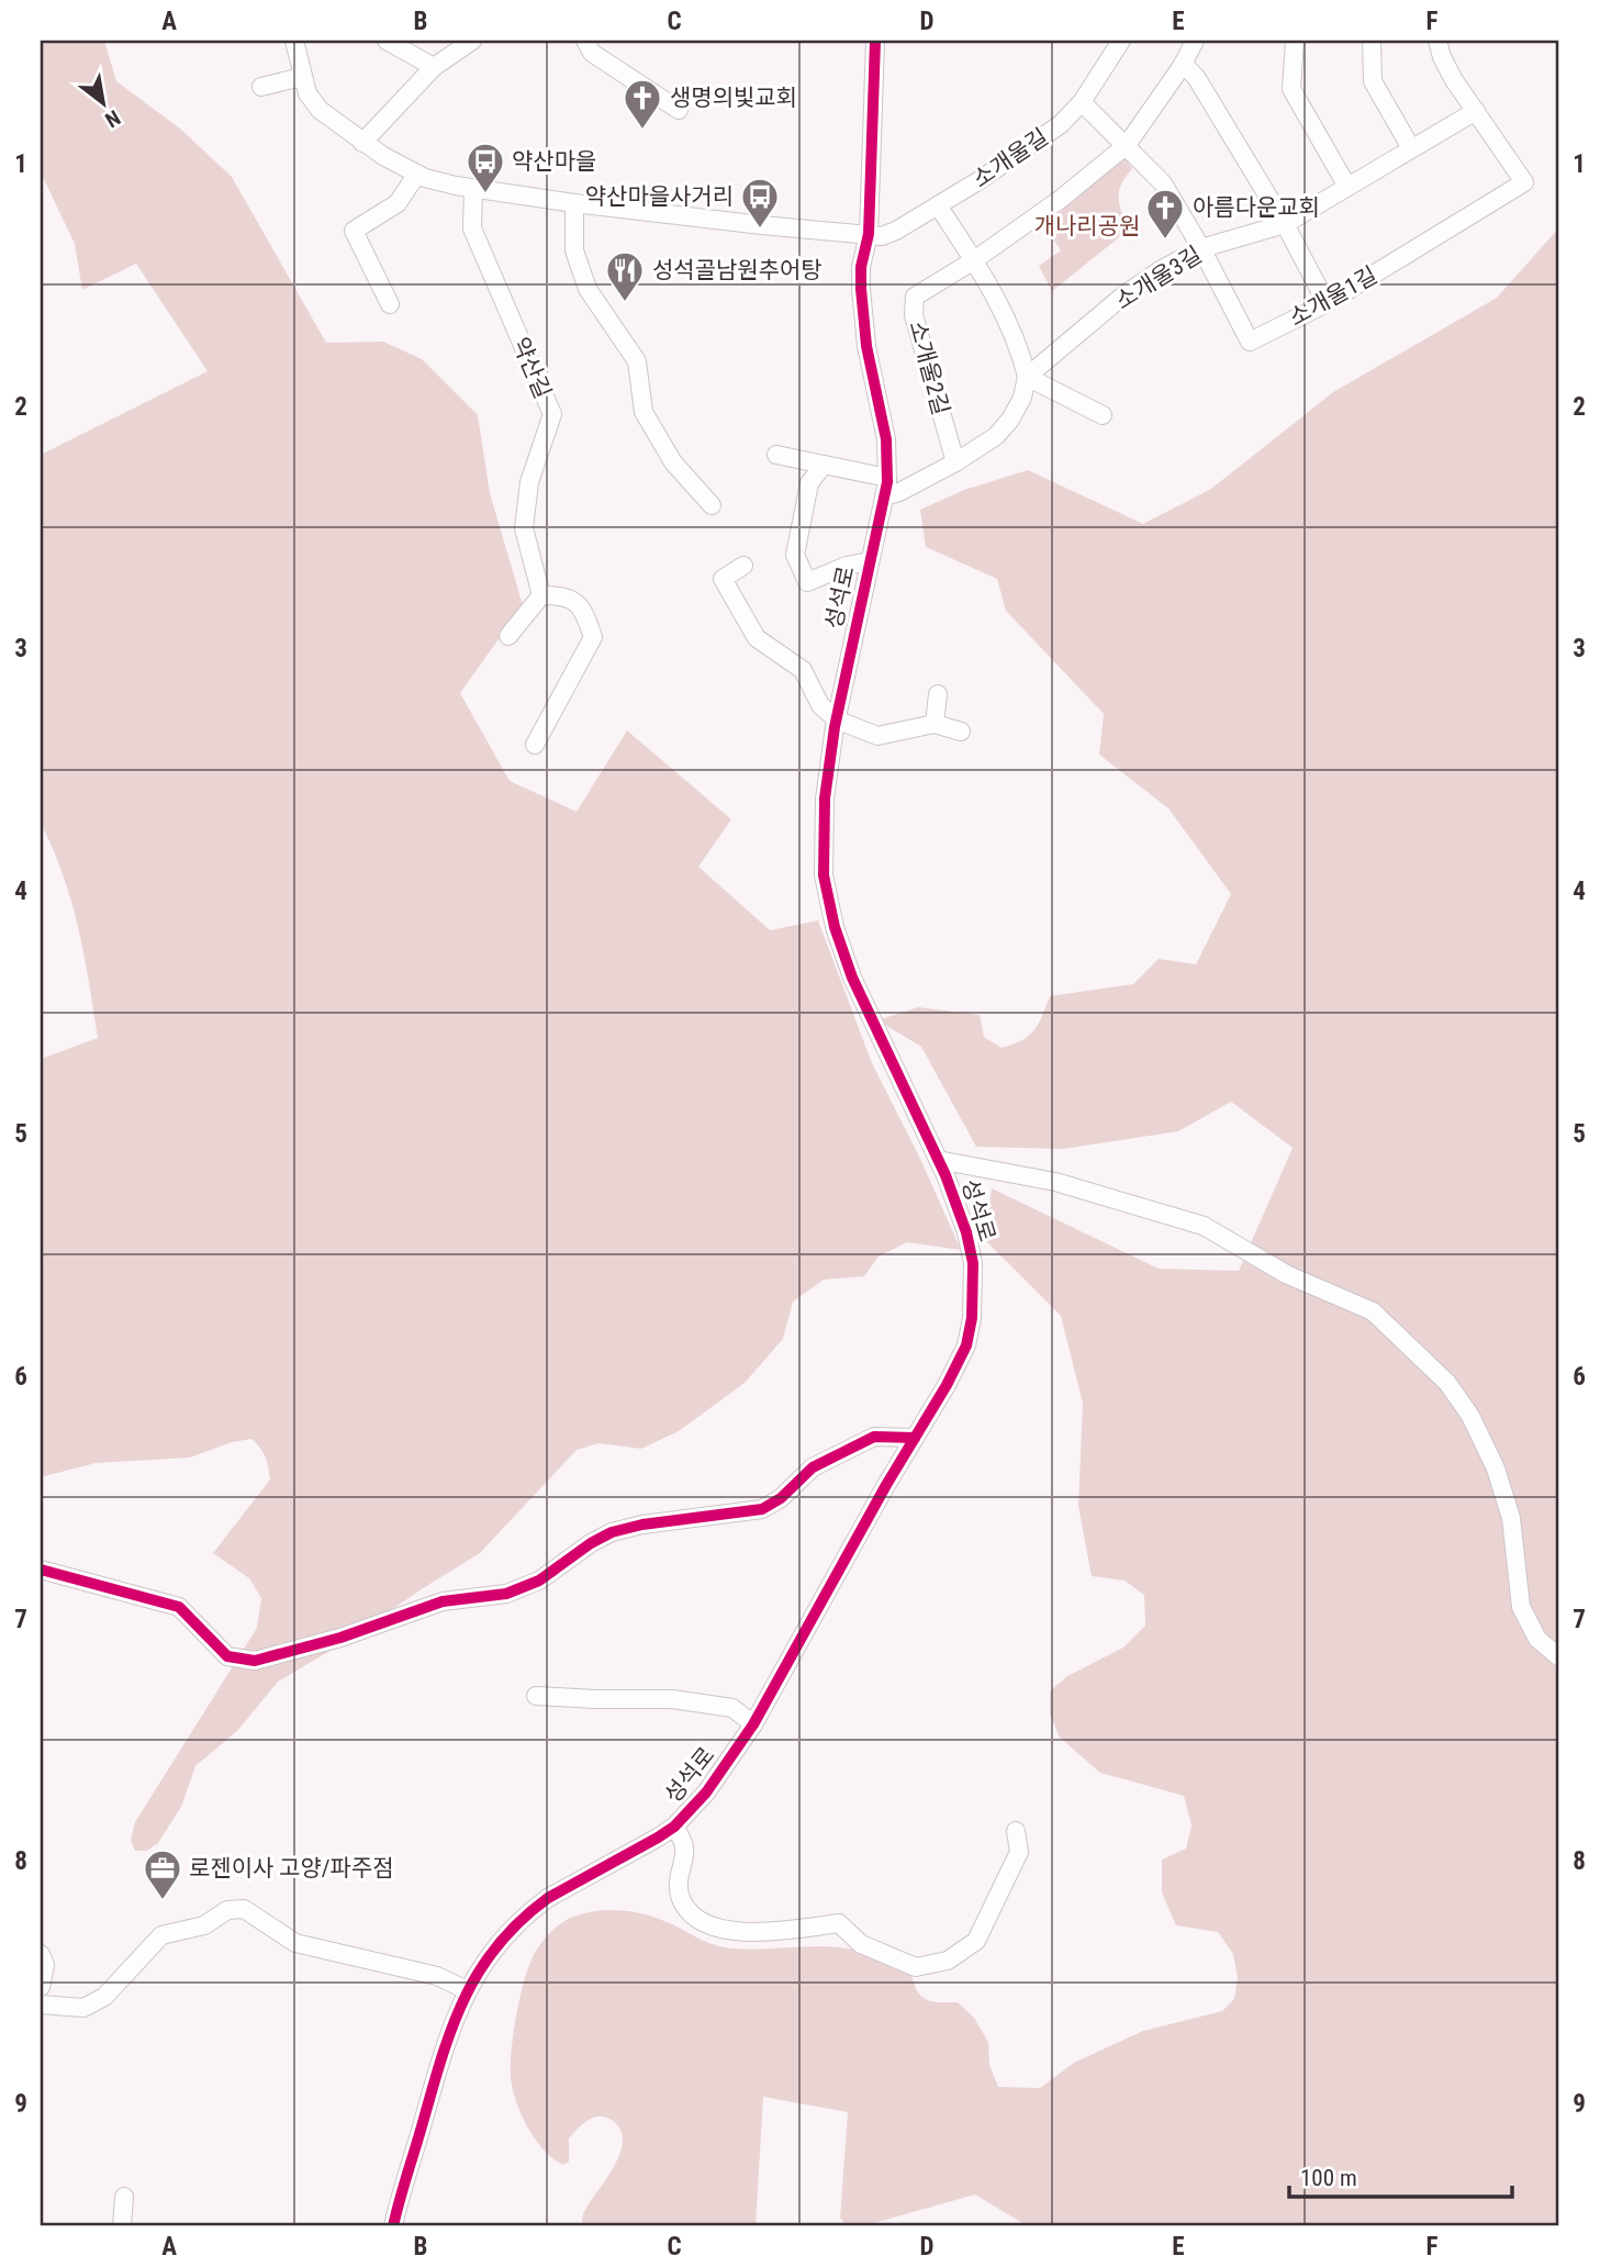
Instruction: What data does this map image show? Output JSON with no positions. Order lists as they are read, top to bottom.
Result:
{
  "streets": {
    "street": [
      "소개울길",
      "소개울3길",
      "소개울1길",
      "약산길",
      "소개울2길",
      "성석로"
    ]
  },
  "crossings": [
    ["소개울길", "소개울1길"],
    ["소개울길", "성석로"],
    ["소개울3길", "소개울1길"],
    ["소개울1길", "소개울2길"]
  ],
  "parks": ["개나리공원"],
  "places": {
    "church": ["생명의빛교회", "아름다운교회"],
    "bus stop": ["약산마을", "약산마을사거리"],
    "restaurant": ["성석골남원추어탕"],
    "office": ["로젠이사 고양/파주점"]
  },
  "scale_bar": "100 m",
  "north": "bottom right",
  "grid": {
    "columns": [
      "A",
      "B",
      "C",
      "D",
      "E",
      "F"
    ],
    "rows": [
      "1",
      "2",
      "3",
      "4",
      "5",
      "6",
      "7",
      "8",
      "9"
    ]
  }
}
